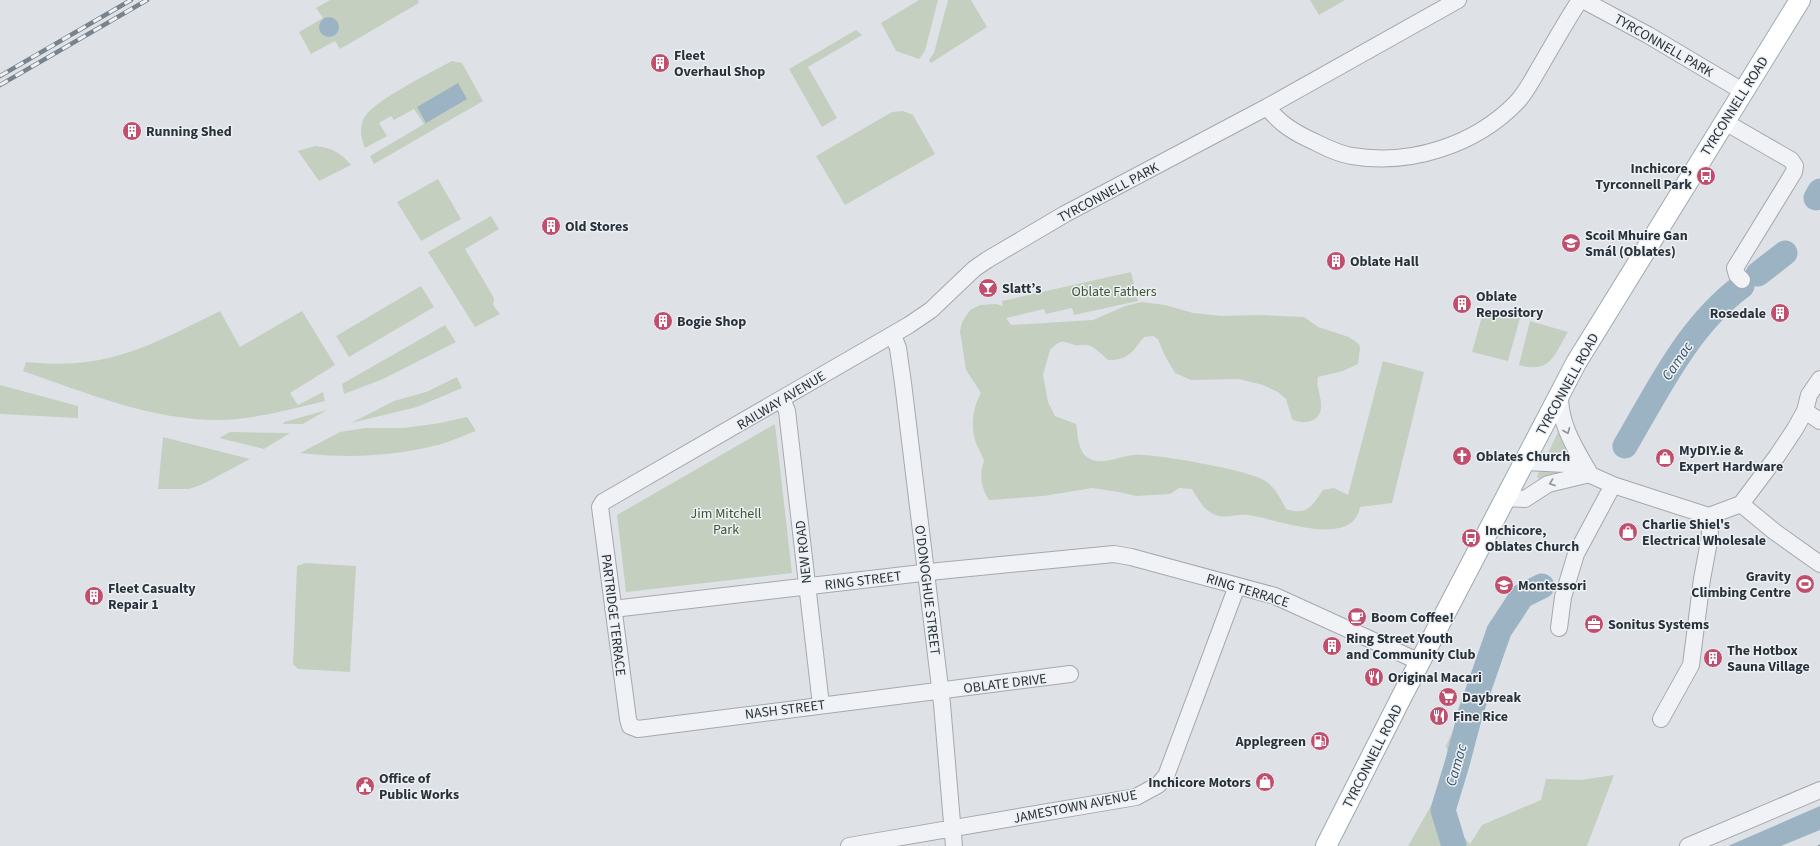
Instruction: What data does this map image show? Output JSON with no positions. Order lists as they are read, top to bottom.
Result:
{
  "streets": {
    "main road": ["TYRCONNELL ROAD"],
    "street": [
      "TYRCONNELL PARK",
      "RAILWAY AVENUE",
      "NEW ROAD",
      "RING STREET",
      "O'DONOGHUE STREET",
      "RING TERRACE",
      "PARTRIDGE TERRACE",
      "OBLATE DRIVE",
      "NASH STREET",
      "JAMESTOWN AVENUE"
    ]
  },
  "crossings": [
    ["TYRCONNELL PARK", "TYRCONNELL ROAD"],
    ["TYRCONNELL PARK", "RAILWAY AVENUE"],
    ["TYRCONNELL ROAD", "RING TERRACE"],
    ["RAILWAY AVENUE", "NEW ROAD"],
    ["RAILWAY AVENUE", "O'DONOGHUE STREET"],
    ["RAILWAY AVENUE", "PARTRIDGE TERRACE"],
    ["NEW ROAD", "RING STREET"],
    ["NEW ROAD", "NASH STREET"],
    ["RING STREET", "O'DONOGHUE STREET"],
    ["RING STREET", "RING TERRACE"],
    ["RING STREET", "PARTRIDGE TERRACE"],
    ["O'DONOGHUE STREET", "OBLATE DRIVE"],
    ["O'DONOGHUE STREET", "NASH STREET"],
    ["O'DONOGHUE STREET", "JAMESTOWN AVENUE"],
    ["RING TERRACE", "JAMESTOWN AVENUE"],
    ["PARTRIDGE TERRACE", "NASH STREET"],
    ["OBLATE DRIVE", "NASH STREET"]
  ],
  "water": ["Camac"],
  "parks": ["Oblate Fathers", "Jim Mitchell Park"],
  "places": {
    "building": [
      "Fleet Overhaul Shop",
      "Running Shed",
      "Old Stores",
      "Oblate Hall",
      "Oblate Repository",
      "Rosedale",
      "Bogie Shop",
      "Fleet Casualty Repair 1",
      "Ring Street Youth and Community Club",
      "The Hotbox Sauna Village"
    ],
    "bus stop": ["Inchicore, Tyrconnell Park", "Inchicore, Oblates Church"],
    "school or university": ["Scoil Mhuire Gan Smál (Oblates)", "Montessori"],
    "bar": ["Slatt’s"],
    "church": ["Oblates Church"],
    "shop": ["MyDIY.ie & Expert Hardware", "Charlie Shiel's Electrical Wholesale", "Inchicore Motors"],
    "sports": ["Gravity Climbing Centre"],
    "cafe": ["Boom Coffee!"],
    "office": ["Sonitus Systems"],
    "restaurant": ["Original Macari", "Fine Rice"],
    "supermarket": ["Daybreak"],
    "fuel station": ["Applegreen"],
    "public building": ["Office of Public Works"]
  }
}
